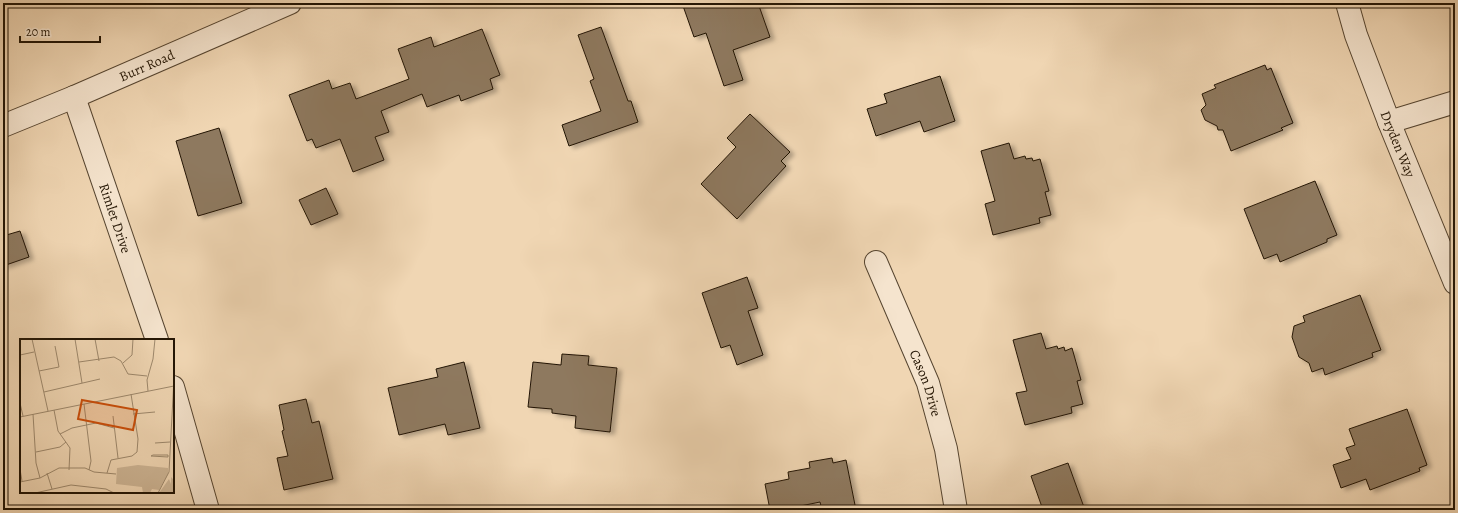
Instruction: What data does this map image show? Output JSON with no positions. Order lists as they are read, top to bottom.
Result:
{
  "streets": {
    "street": [
      "Burr Road",
      "Dryden Way",
      "Rimlet Drive",
      "Cason Drive"
    ]
  },
  "crossings": [
    ["Burr Road", "Rimlet Drive"]
  ],
  "scale_bar": "20 m"
}
